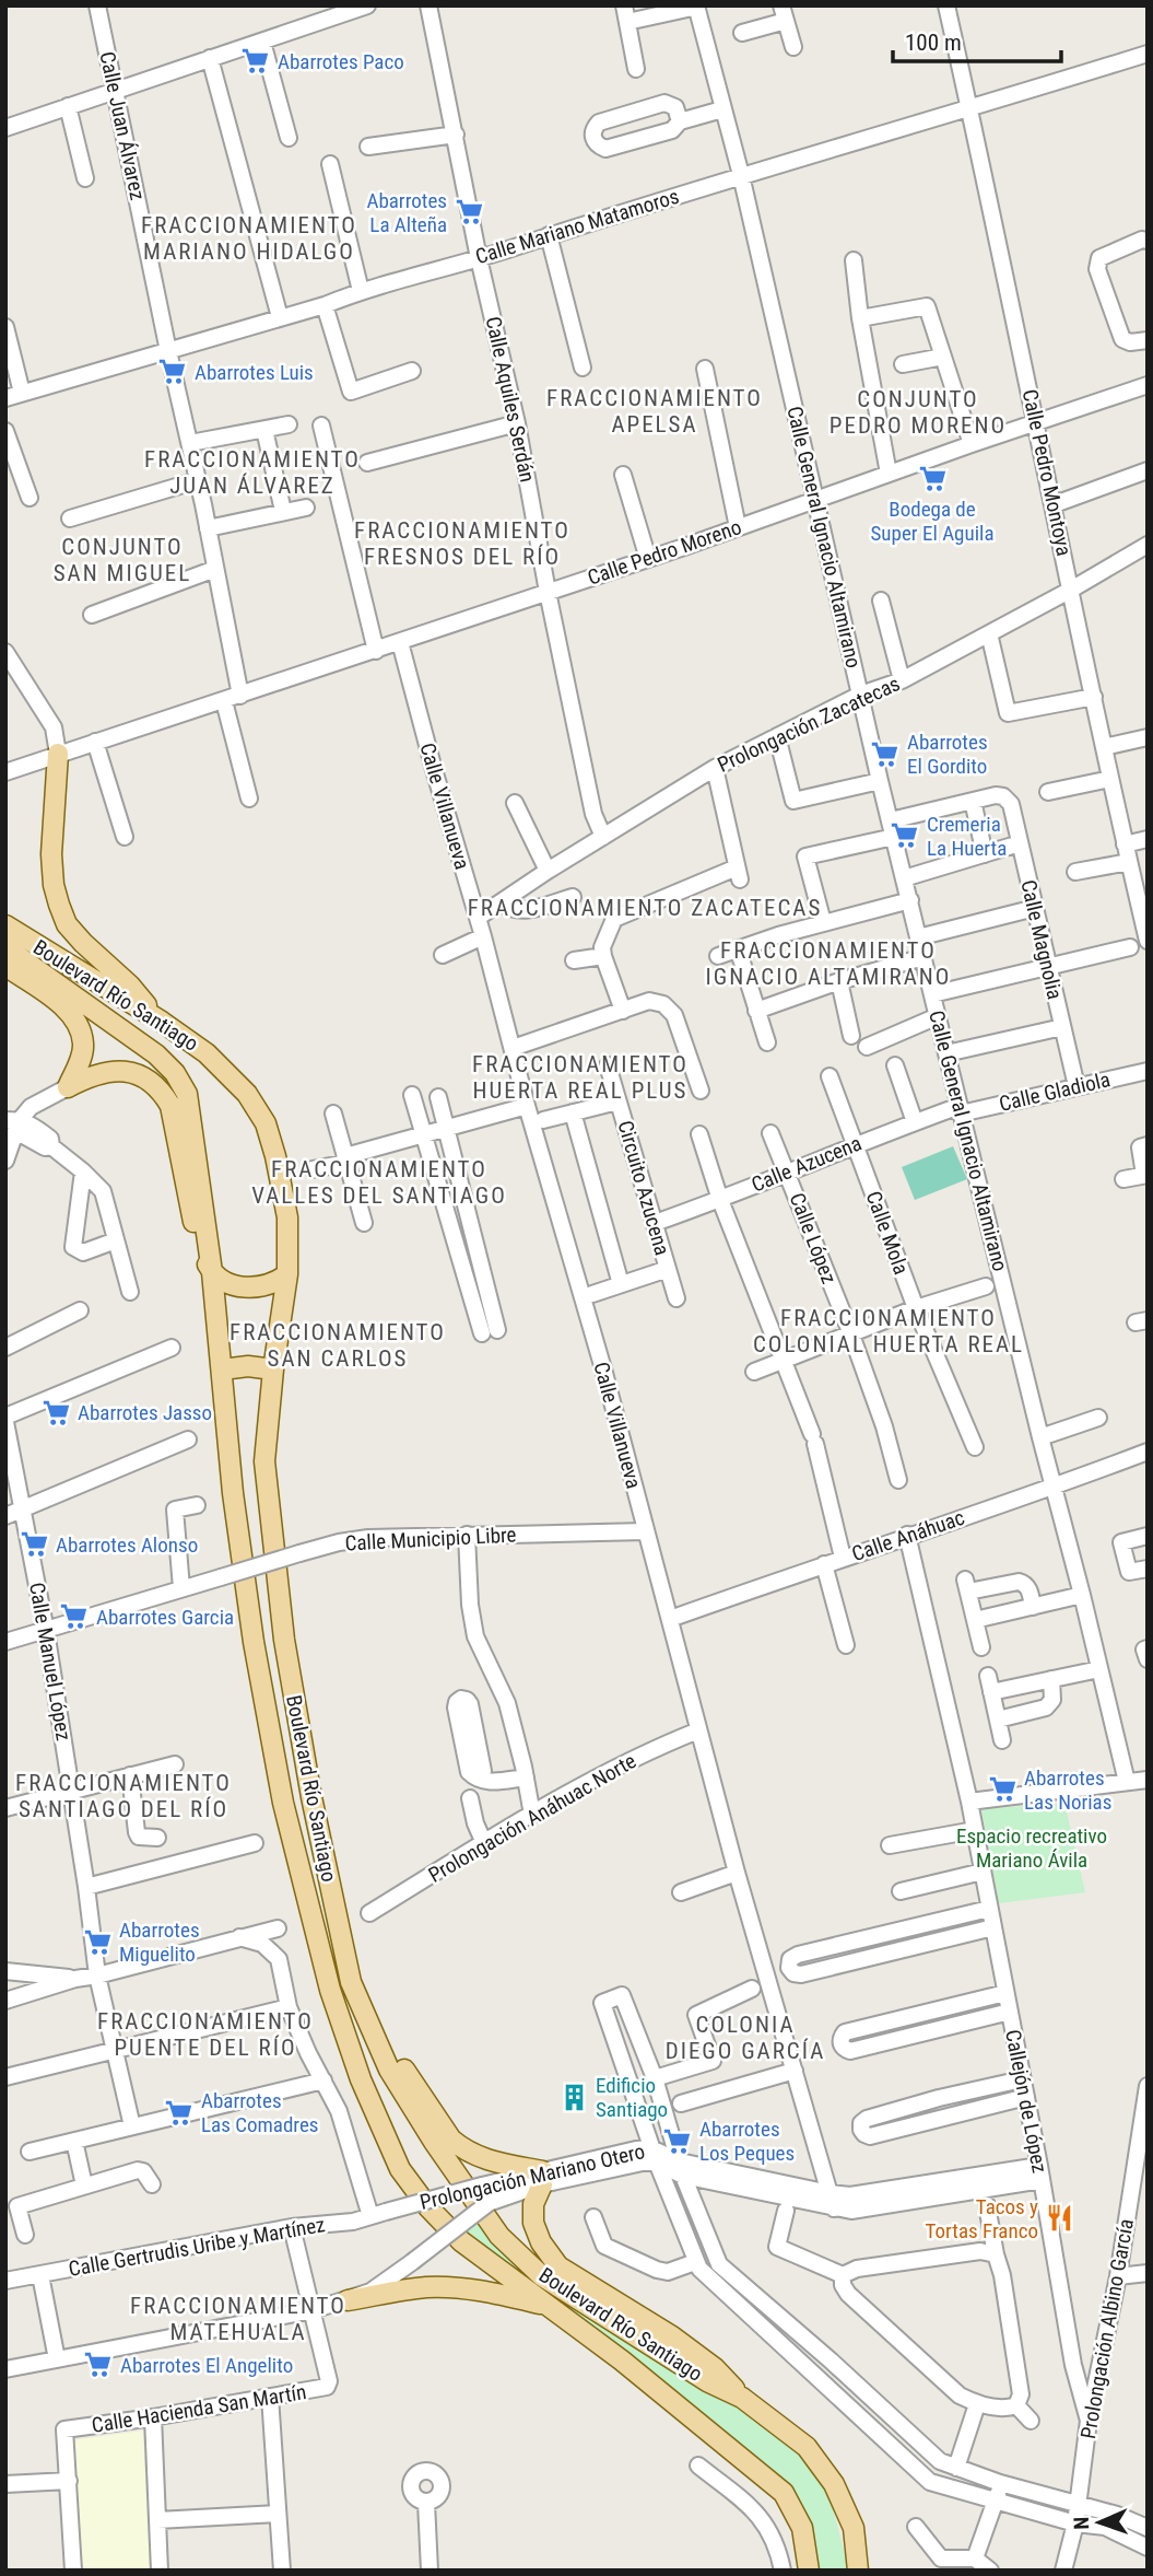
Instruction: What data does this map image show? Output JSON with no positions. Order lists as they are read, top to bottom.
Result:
{
  "streets": {
    "main road": ["Boulevard Río Santiago"],
    "street": [
      "Calle Juan Álvarez",
      "Calle Mariano Matamoros",
      "Calle Aquiles Serdán",
      "Calle Pedro Montoya",
      "Calle General Ignacio Altamirano",
      "Calle Pedro Moreno",
      "Prolongación Zacatecas",
      "Calle Villanueva",
      "Calle Magnolia",
      "Calle Gladiola",
      "Calle Azucena",
      "Circuito Azucena",
      "Calle Mola",
      "Calle López",
      "Calle Anáhuac",
      "Calle Municipio Libre",
      "Calle Manuel López",
      "Prolongación Anáhuac Norte",
      "Callejón de López",
      "Prolongación Mariano Otero",
      "Calle Gertrudis Uribe y Martínez",
      "Prolongación Albino García",
      "Calle Hacienda San Martín"
    ]
  },
  "crossings": [
    ["Calle Juan Álvarez", "Calle Mariano Matamoros"],
    ["Calle Juan Álvarez", "Calle Pedro Moreno"],
    ["Calle Mariano Matamoros", "Calle Aquiles Serdán"],
    ["Calle Mariano Matamoros", "Calle Pedro Montoya"],
    ["Calle Mariano Matamoros", "Calle General Ignacio Altamirano"],
    ["Calle Aquiles Serdán", "Calle Pedro Moreno"],
    ["Calle Aquiles Serdán", "Prolongación Zacatecas"],
    ["Calle Pedro Montoya", "Calle Pedro Moreno"],
    ["Calle Pedro Montoya", "Prolongación Zacatecas"],
    ["Calle General Ignacio Altamirano", "Calle Pedro Moreno"],
    ["Calle General Ignacio Altamirano", "Prolongación Zacatecas"],
    ["Calle General Ignacio Altamirano", "Calle Gladiola"],
    ["Calle General Ignacio Altamirano", "Calle Azucena"],
    ["Calle General Ignacio Altamirano", "Calle Anáhuac"],
    ["Calle Pedro Moreno", "Calle Villanueva"],
    ["Prolongación Zacatecas", "Calle Villanueva"],
    ["Calle Villanueva", "Calle Anáhuac"],
    ["Calle Villanueva", "Calle Municipio Libre"],
    ["Calle Villanueva", "Prolongación Anáhuac Norte"],
    ["Calle Villanueva", "Prolongación Mariano Otero"],
    ["Calle Magnolia", "Calle Gladiola"],
    ["Calle Gladiola", "Calle Azucena"],
    ["Calle Azucena", "Circuito Azucena"],
    ["Calle Azucena", "Calle Mola"],
    ["Calle Azucena", "Calle López"],
    ["Calle Anáhuac", "Callejón de López"],
    ["Calle Municipio Libre", "Calle Manuel López"],
    ["Callejón de López", "Prolongación Mariano Otero"],
    ["Callejón de López", "Prolongación Albino García"],
    ["Prolongación Mariano Otero", "Calle Gertrudis Uribe y Martínez"],
    ["Prolongación Mariano Otero", "Calle Hacienda San Martín"]
  ],
  "districts": [
    "FRACCIONAMIENTO MARIANO HIDALGO",
    "FRACCIONAMIENTO APELSA",
    "CONJUNTO PEDRO MORENO",
    "FRACCIONAMIENTO JUAN ÁLVAREZ",
    "FRACCIONAMIENTO FRESNOS DEL RÍO",
    "CONJUNTO SAN MIGUEL",
    "FRACCIONAMIENTO ZACATECAS",
    "FRACCIONAMIENTO IGNACIO ALTAMIRANO",
    "FRACCIONAMIENTO HUERTA REAL PLUS",
    "FRACCIONAMIENTO VALLES DEL SANTIAGO",
    "FRACCIONAMIENTO COLONIAL HUERTA REAL",
    "FRACCIONAMIENTO SAN CARLOS",
    "FRACCIONAMIENTO SANTIAGO DEL RÍO",
    "FRACCIONAMIENTO PUENTE DEL RÍO",
    "COLONIA DIEGO GARCÍA",
    "FRACCIONAMIENTO MATEHUALA"
  ],
  "parks": ["Espacio recreativo Mariano Ávila"],
  "places": {
    "supermarket": [
      "Abarrotes Paco",
      "Abarrotes La Alteña",
      "Abarrotes Luis",
      "Bodega de Super El Aguila",
      "Abarrotes El Gordito",
      "Cremeria La Huerta",
      "Abarrotes Jasso",
      "Abarrotes Alonso",
      "Abarrotes Garcia",
      "Abarrotes Las Norias",
      "Abarrotes Miguelito",
      "Abarrotes Las Comadres",
      "Abarrotes Los Peques",
      "Abarrotes El Angelito"
    ],
    "building": ["Edificio Santiago"],
    "restaurant": ["Tacos y Tortas Franco"]
  },
  "scale_bar": "100 m",
  "north": "left"
}
